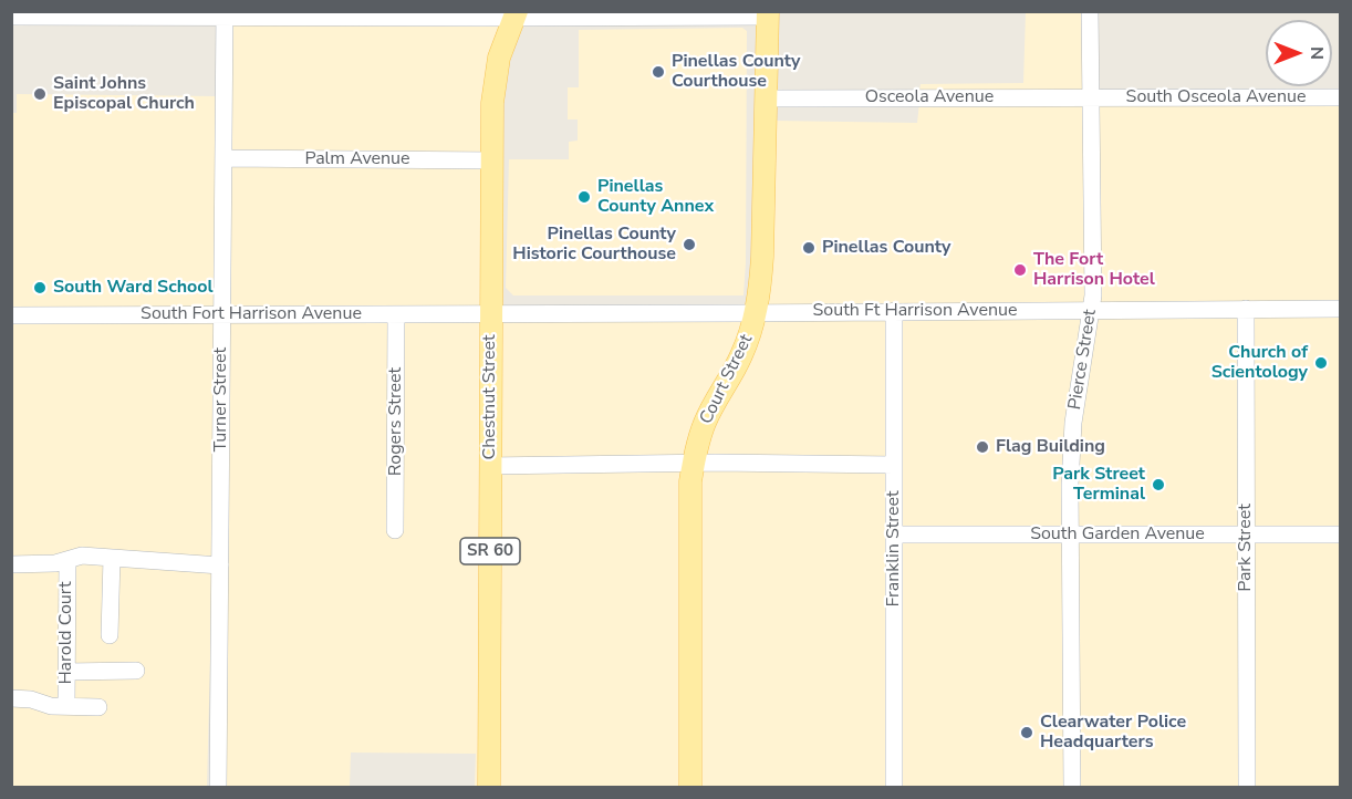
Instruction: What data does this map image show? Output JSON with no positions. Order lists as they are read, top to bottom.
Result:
{
  "streets": {
    "main road": ["Court Street", "Chestnut Street", "SR 60"],
    "street": [
      "Osceola Avenue",
      "South Osceola Avenue",
      "Palm Avenue",
      "South Ft Harrison Avenue",
      "South Fort Harrison Avenue",
      "Pierce Street",
      "Turner Street",
      "Rogers Street",
      "South Garden Avenue",
      "Park Street",
      "Franklin Street",
      "Harold Court"
    ]
  },
  "crossings": [
    ["Osceola Avenue", "South Osceola Avenue"],
    ["Osceola Avenue", "Pierce Street"],
    ["Osceola Avenue", "Court Street"],
    ["South Osceola Avenue", "Pierce Street"],
    ["Palm Avenue", "Chestnut Street"],
    ["Palm Avenue", "Turner Street"],
    ["South Ft Harrison Avenue", "South Fort Harrison Avenue"],
    ["South Ft Harrison Avenue", "Pierce Street"],
    ["South Ft Harrison Avenue", "Court Street"],
    ["South Ft Harrison Avenue", "Chestnut Street"],
    ["South Ft Harrison Avenue", "Park Street"],
    ["South Ft Harrison Avenue", "Franklin Street"],
    ["South Fort Harrison Avenue", "Chestnut Street"],
    ["South Fort Harrison Avenue", "Turner Street"],
    ["South Fort Harrison Avenue", "Rogers Street"],
    ["Pierce Street", "South Garden Avenue"],
    ["South Garden Avenue", "Park Street"],
    ["South Garden Avenue", "Franklin Street"]
  ],
  "places": [
    "Pinellas County Courthouse",
    "Saint Johns Episcopal Church",
    "Pinellas County Annex",
    "Pinellas County Historic Courthouse",
    "Pinellas County",
    "The Fort Harrison Hotel",
    "South Ward School",
    "Church of Scientology",
    "Flag Building",
    "Park Street Terminal",
    "Clearwater Police Headquarters"
  ],
  "north": "right"
}
